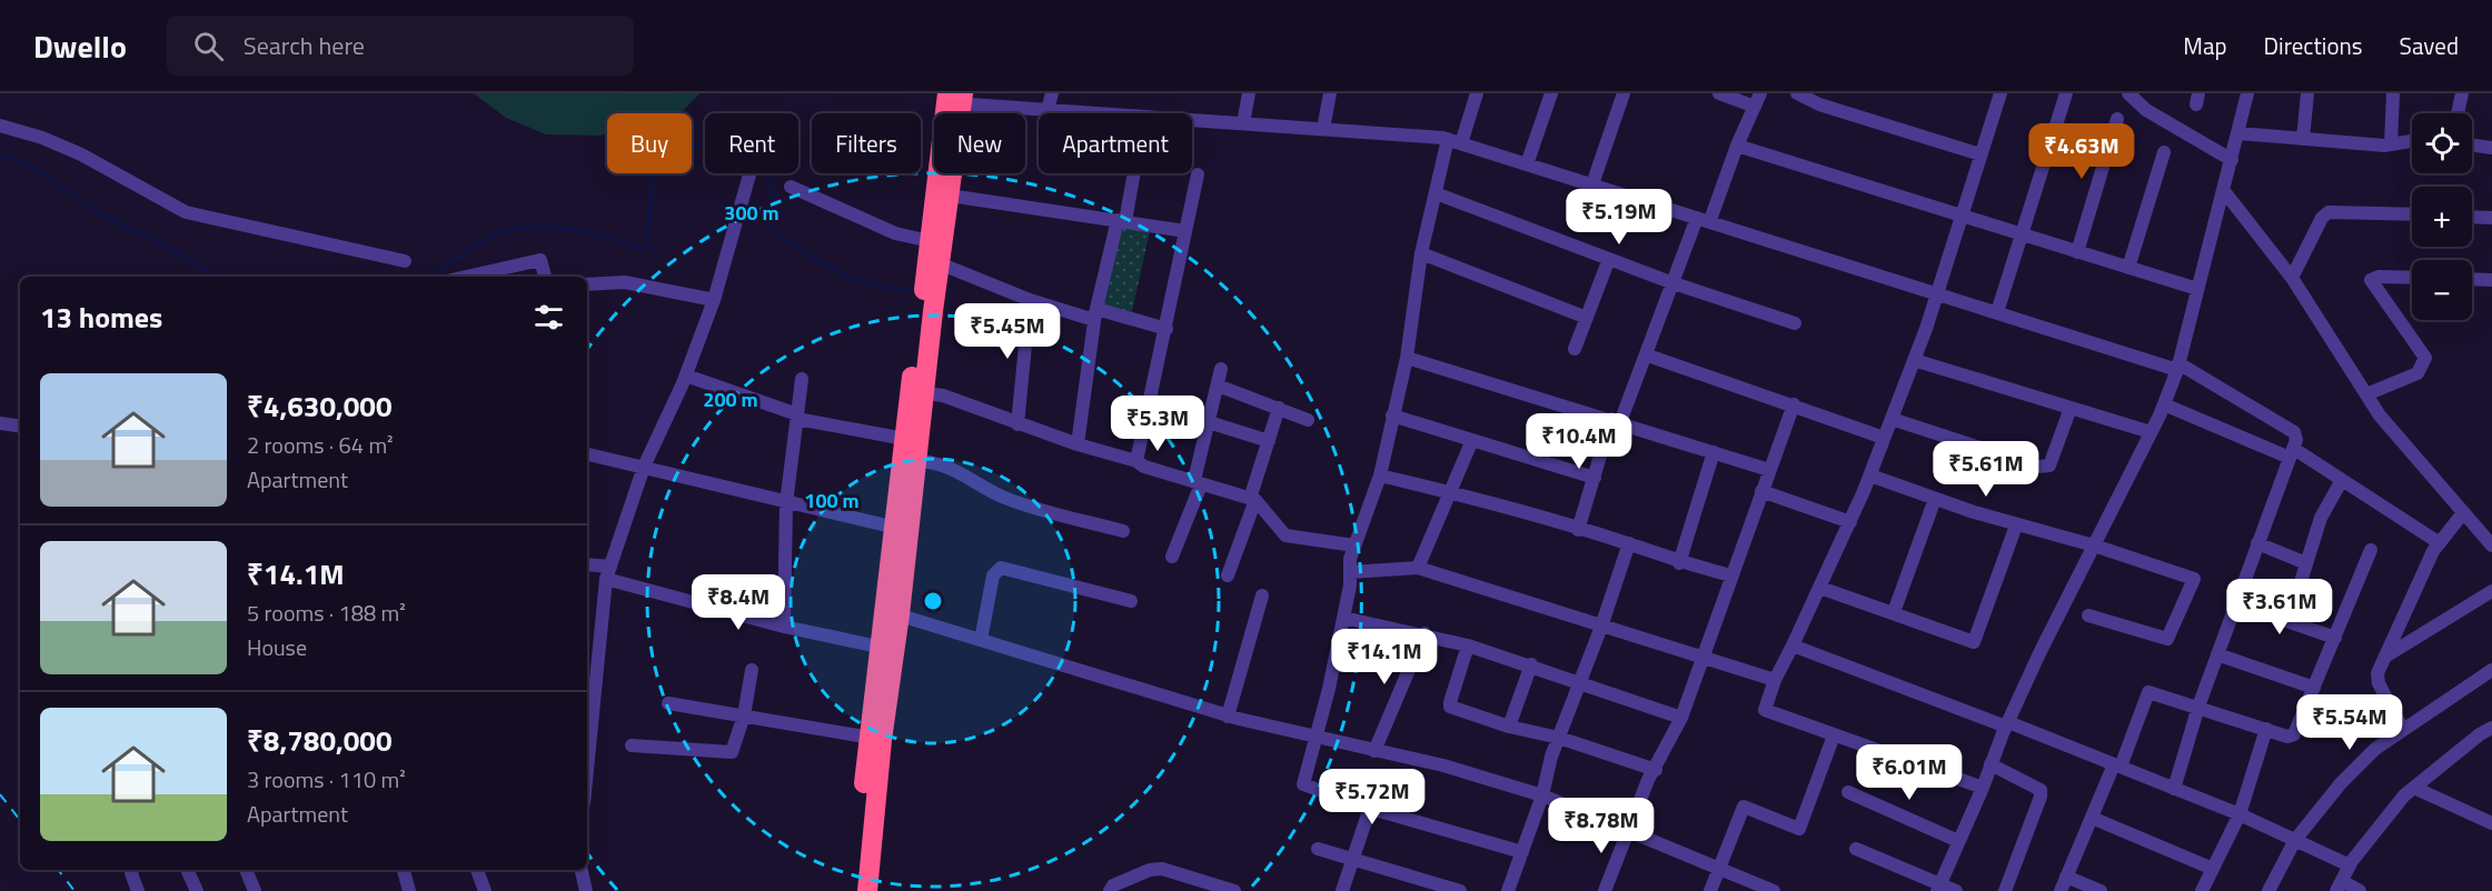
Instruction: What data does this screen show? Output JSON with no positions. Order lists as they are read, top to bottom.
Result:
{
  "page": {
    "header": "Dwello",
    "search": "Search here",
    "nav": ["Map", "Directions", "Saved"],
    "map_buttons": ["+", "−"],
    "chip": [
      "Buy",
      "Rent",
      "Filters",
      "New",
      "Apartment"
    ],
    "price": [
      "₹4.63M",
      "₹5.19M",
      "₹5.45M",
      "₹5.3M",
      "₹10.4M",
      "₹5.61M",
      "₹8.4M",
      "₹3.61M",
      "₹14.1M",
      "₹5.54M",
      "₹6.01M",
      "₹5.72M",
      "₹8.78M"
    ],
    "heading": "13 homes",
    "list": [
      {
        "name": "₹4,630,000",
        "note": "2 rooms · 64 m² · Apartment"
      },
      {
        "name": "₹14.1M",
        "note": "5 rooms · 188 m² · House"
      },
      {
        "name": "₹8,780,000",
        "note": "3 rooms · 110 m² · Apartment"
      }
    ]
  },
  "rings": ["300 m", "200 m", "100 m"]
}
